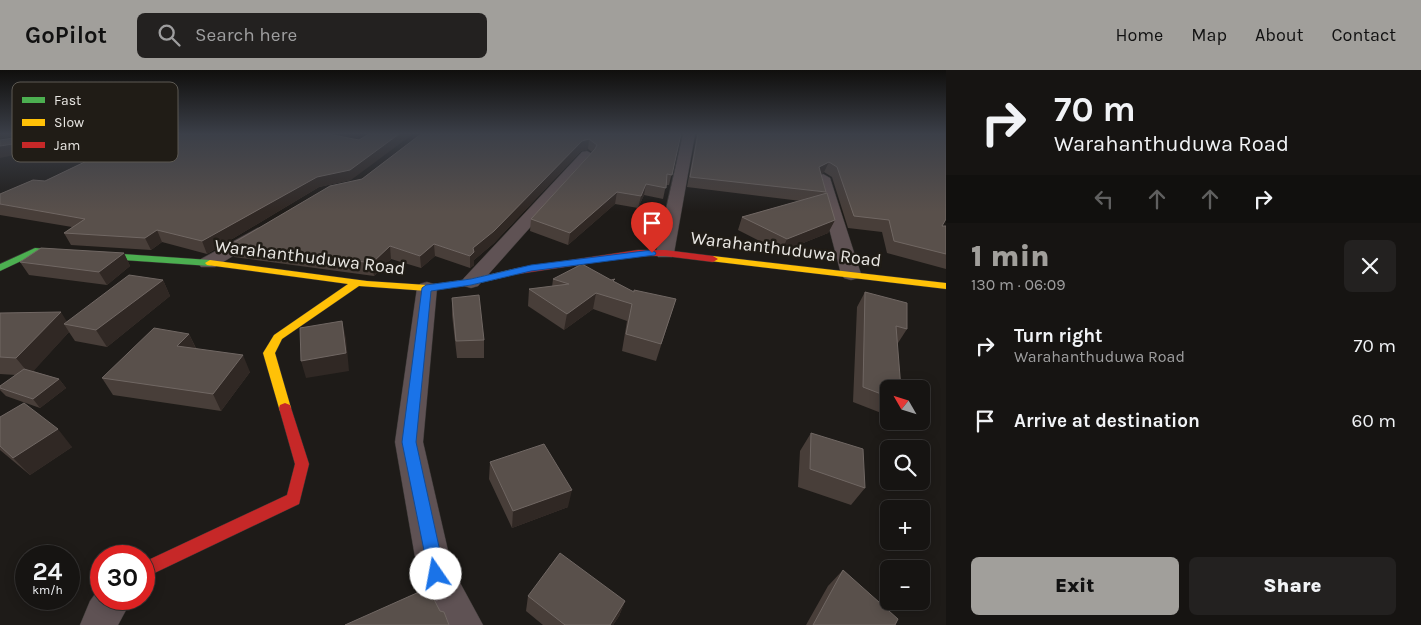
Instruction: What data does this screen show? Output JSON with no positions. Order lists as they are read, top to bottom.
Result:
{
  "streets": {
    "street": ["Warahanthuduwa Road"]
  },
  "legend": ["Fast", "Slow", "Jam"],
  "north": "top left",
  "page": {
    "header": "GoPilot",
    "search": "Search here",
    "nav": [
      "Home",
      "Map",
      "About",
      "Contact"
    ],
    "turn": ["70 m", "Warahanthuduwa Road"],
    "heading": ["1 min", "130 m · 06:09"],
    "list": [
      {
        "name": "Turn right",
        "note": "Warahanthuduwa Road",
        "value": "70 m"
      },
      {
        "name": "Arrive at destination",
        "value": "60 m"
      }
    ],
    "map_buttons": ["+", "−"],
    "speed": "24 km/h",
    "limit": "30",
    "buttons": ["Exit", "Share"]
  }
}
